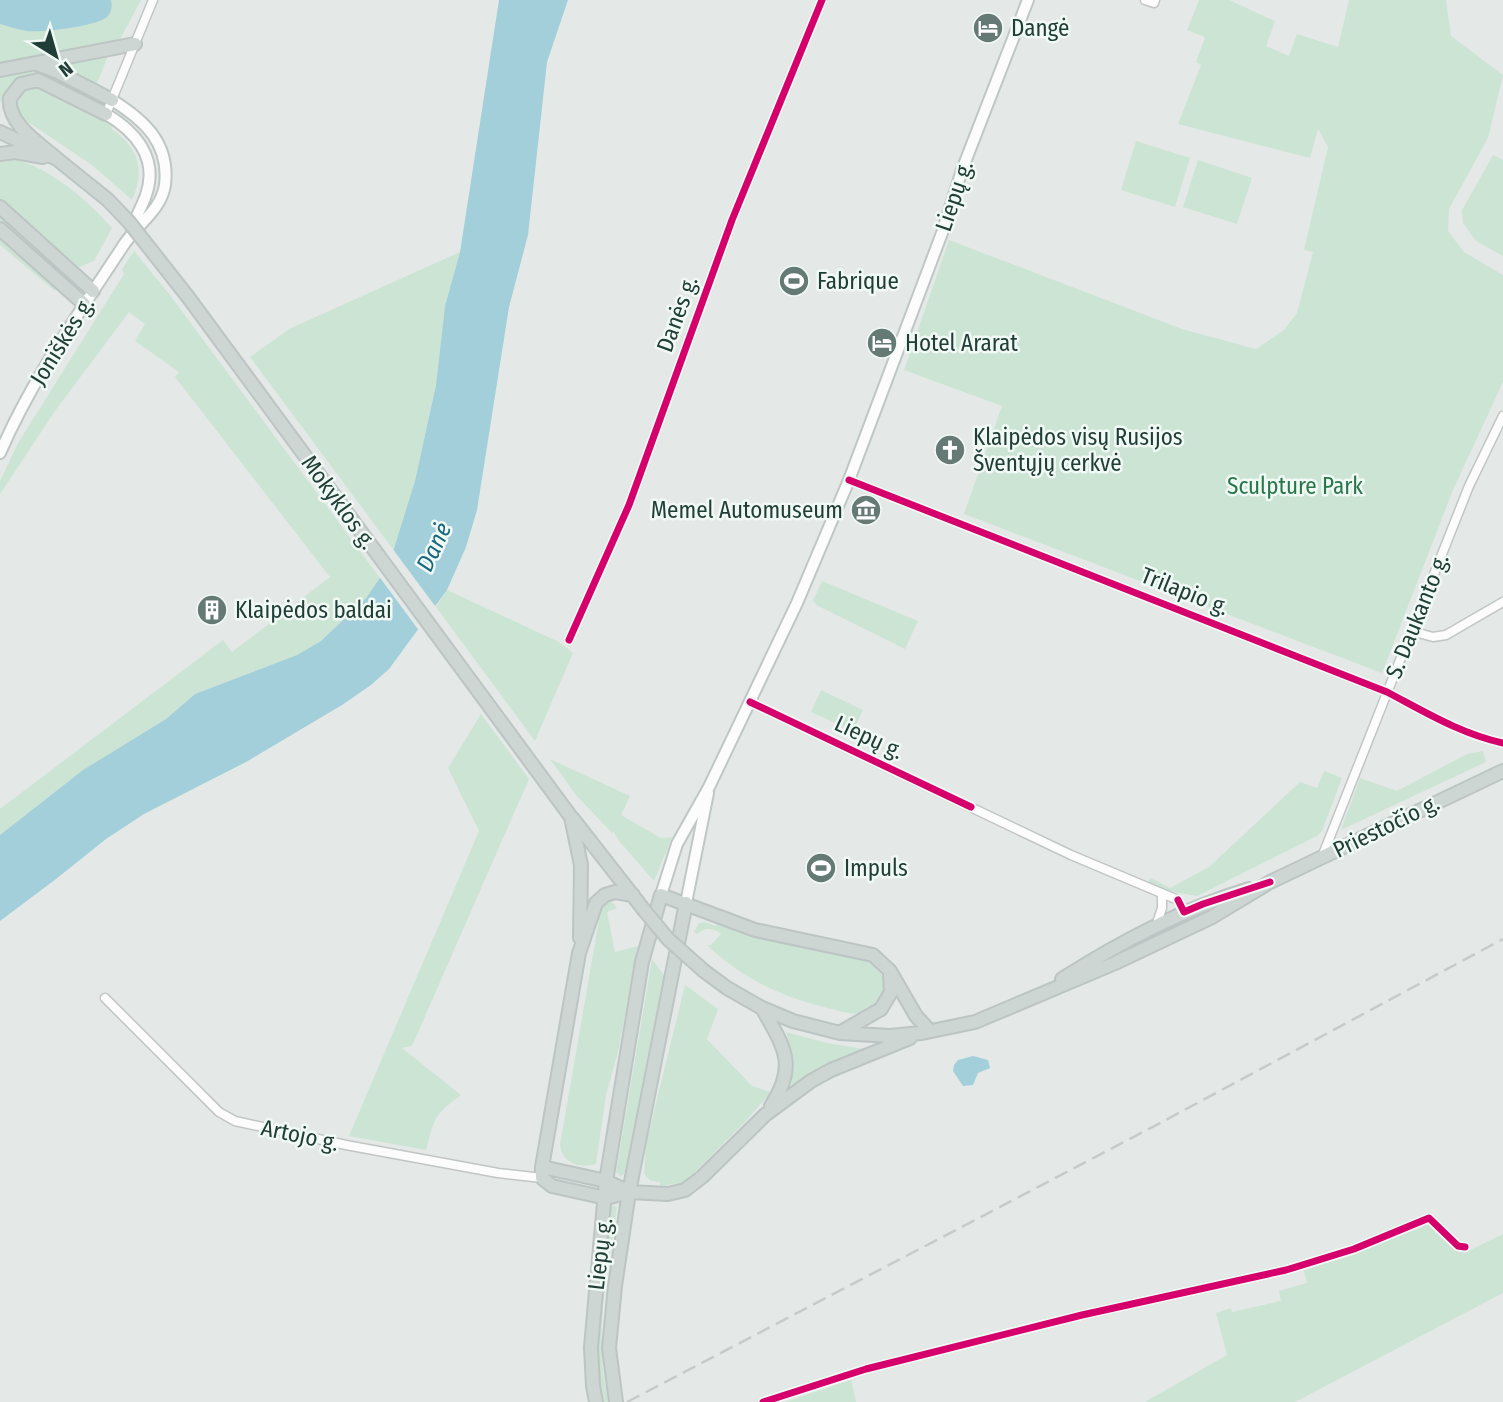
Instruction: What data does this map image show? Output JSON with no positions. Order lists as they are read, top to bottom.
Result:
{
  "streets": {
    "main road": [
      "Liepų g.",
      "Joniškės g.",
      "Mokyklos g.",
      "Priestočio g."
    ],
    "street": [
      "Danės g.",
      "Trilapio g.",
      "S. Daukanto g.",
      "Artojo g."
    ]
  },
  "crossings": [
    ["Liepų g.", "Trilapio g."],
    ["Liepų g.", "Priestočio g."],
    ["Mokyklos g.", "Priestočio g."],
    ["Trilapio g.", "S. Daukanto g."],
    ["S. Daukanto g.", "Priestočio g."]
  ],
  "water": ["Danė"],
  "parks": ["Sculpture Park"],
  "places": {
    "hotel": ["Dangė", "Hotel Ararat"],
    "sports": ["Fabrique", "Impuls"],
    "church": ["Klaipėdos visų Rusijos Šventųjų cerkvė"],
    "museum": ["Memel Automuseum"],
    "building": ["Klaipėdos baldai"]
  },
  "north": "bottom right"
}
